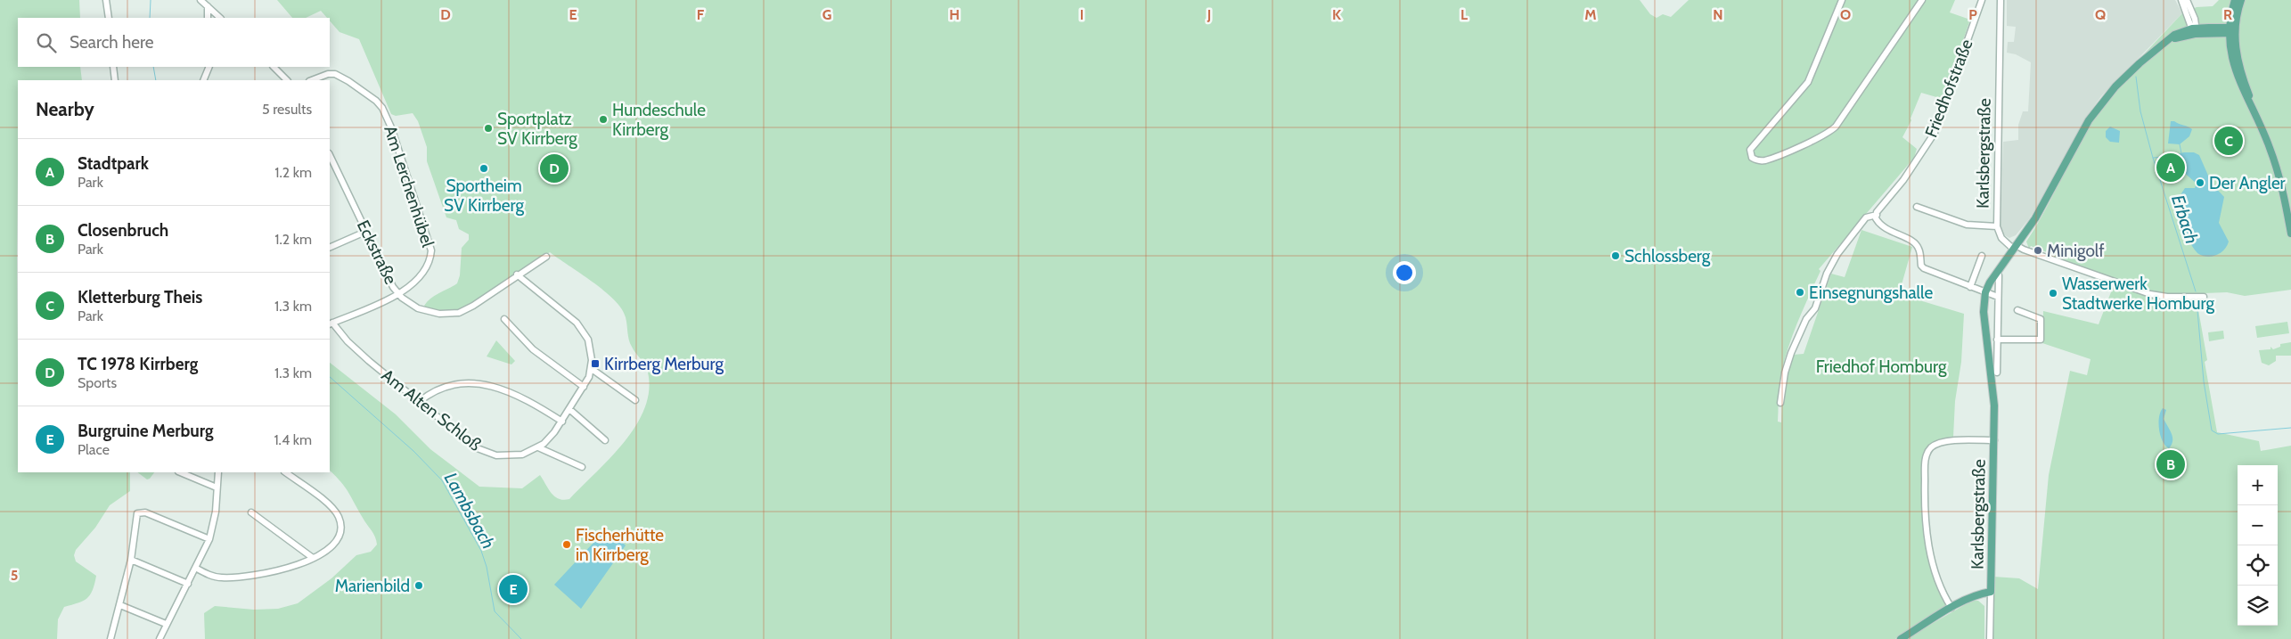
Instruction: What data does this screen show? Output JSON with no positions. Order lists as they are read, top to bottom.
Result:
{
  "streets": {
    "main road": ["Karlsbergstraße"],
    "street": [
      "Friedhofstraße",
      "Am Lerchenhübel",
      "Eckstraße",
      "Am Alten Schloß"
    ]
  },
  "crossings": [
    ["Am Lerchenhübel", "Eckstraße"],
    ["Am Lerchenhübel", "Am Alten Schloß"]
  ],
  "water": ["Erbach", "Lambsbach"],
  "parks": ["Friedhof Homburg"],
  "places": {
    "other": [
      "Hundeschule Kirrberg",
      "Sportplatz SV Kirrberg",
      "Sportheim SV Kirrberg",
      "Der Angler",
      "Minigolf",
      "Schlossberg",
      "Einsegnungshalle",
      "Wasserwerk Stadtwerke Homburg",
      "Fischerhütte in Kirrberg",
      "Marienbild"
    ],
    "transit": ["Kirrberg Merburg"]
  },
  "page": {
    "search": "Search here",
    "heading": ["Nearby", "5 results"],
    "pins": [
      "C",
      "A",
      "D",
      "B",
      "E"
    ],
    "list": [
      {
        "mark": "A",
        "name": "Stadtpark",
        "note": "Park",
        "value": "1.2 km"
      },
      {
        "mark": "B",
        "name": "Closenbruch",
        "note": "Park",
        "value": "1.2 km"
      },
      {
        "mark": "C",
        "name": "Kletterburg Theis",
        "note": "Park",
        "value": "1.3 km"
      },
      {
        "mark": "D",
        "name": "TC 1978 Kirrberg",
        "note": "Sports",
        "value": "1.3 km"
      },
      {
        "mark": "E",
        "name": "Burgruine Merburg",
        "note": "Place",
        "value": "1.4 km"
      }
    ],
    "map_buttons": ["+", "−"]
  },
  "grid": {
    "columns": [
      "D",
      "E",
      "F",
      "G",
      "H",
      "I",
      "J",
      "K",
      "L",
      "M",
      "N",
      "O",
      "P",
      "Q",
      "R"
    ],
    "rows": ["5"]
  }
}
